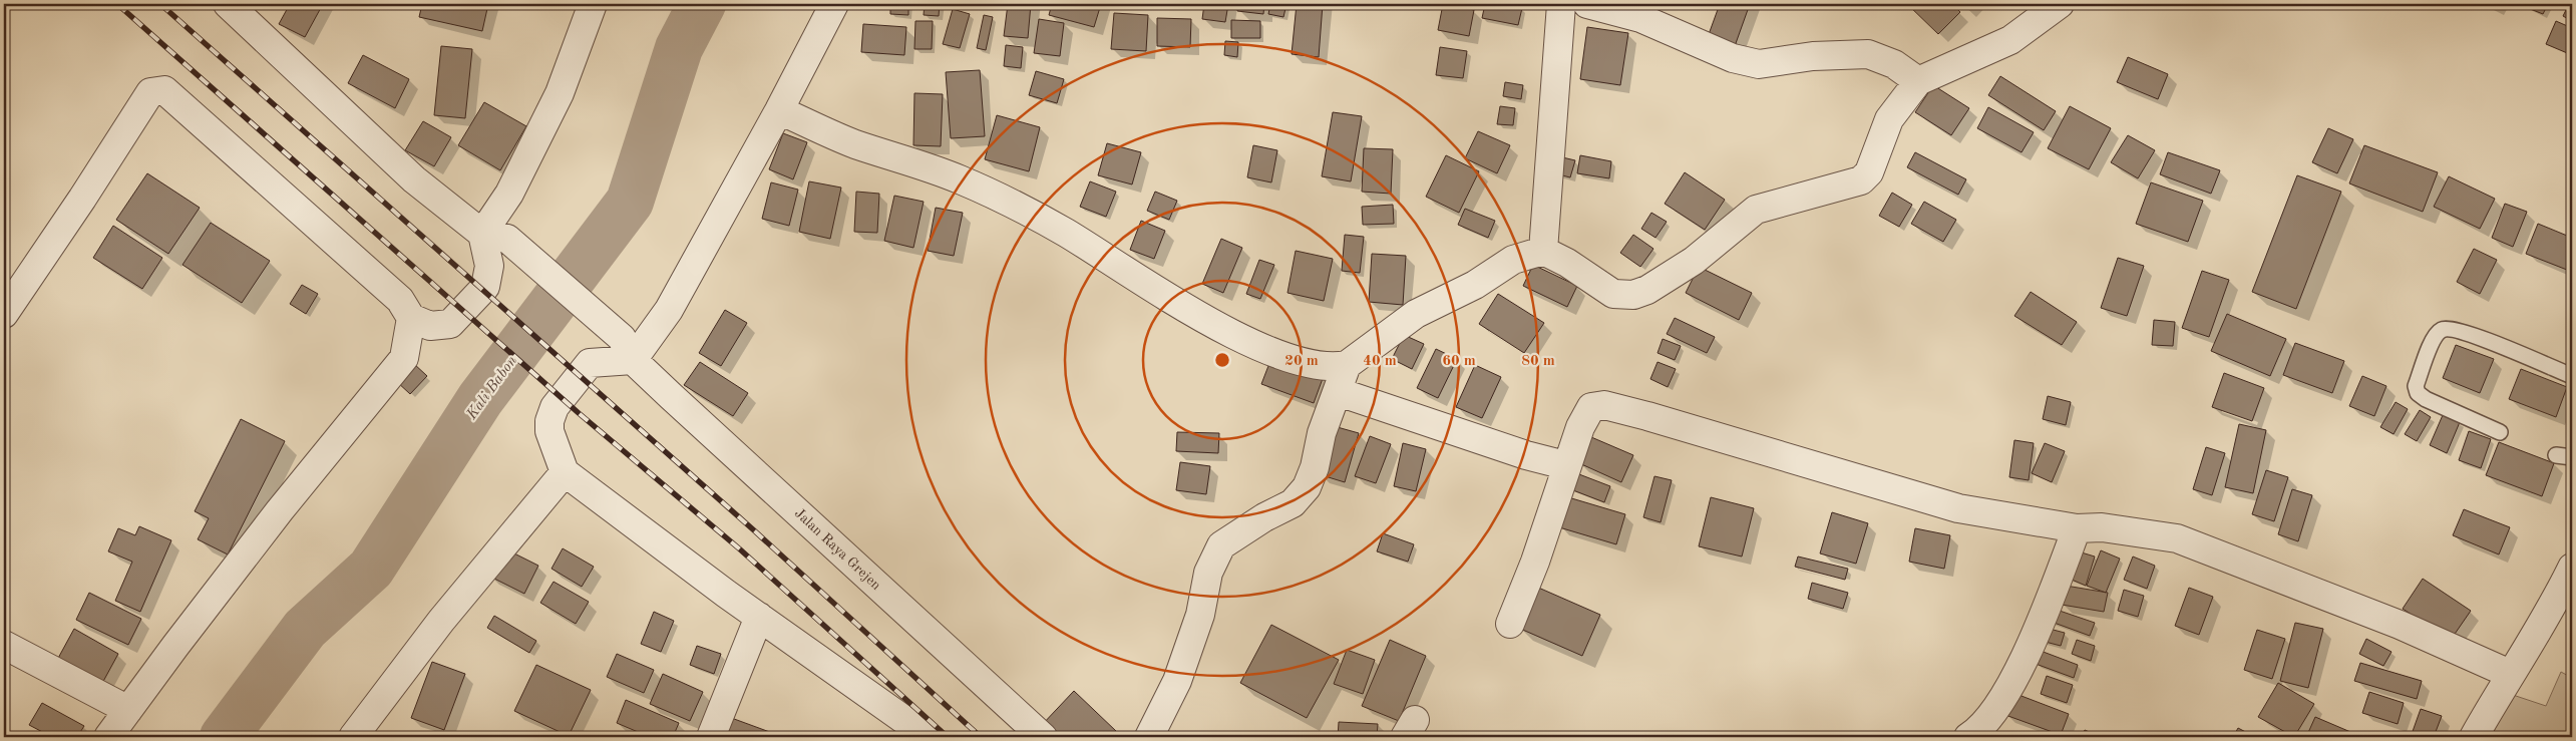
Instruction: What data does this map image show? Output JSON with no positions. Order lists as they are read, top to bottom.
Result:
{
  "streets": {
    "street": ["Jalan Raya Grejen"]
  },
  "water": ["Kali Babon"],
  "rings": [
    "20 m",
    "40 m",
    "60 m",
    "80 m"
  ]
}
